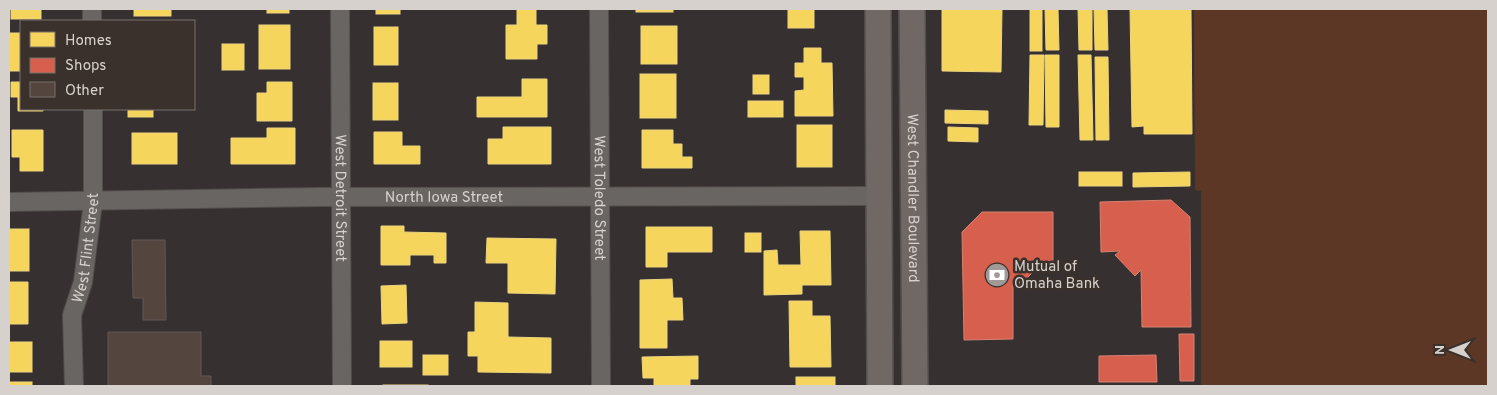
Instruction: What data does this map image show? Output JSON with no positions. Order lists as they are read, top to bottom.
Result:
{
  "streets": {
    "main road": ["West Chandler Boulevard"],
    "street": [
      "North Iowa Street",
      "West Toledo Street",
      "West Detroit Street",
      "West Flint Street"
    ]
  },
  "crossings": [
    ["North Iowa Street", "West Toledo Street"],
    ["North Iowa Street", "West Detroit Street"],
    ["North Iowa Street", "West Flint Street"]
  ],
  "places": {
    "bank": ["Mutual of Omaha Bank"]
  },
  "legend": ["Homes", "Shops", "Other"],
  "north": "left"
}
